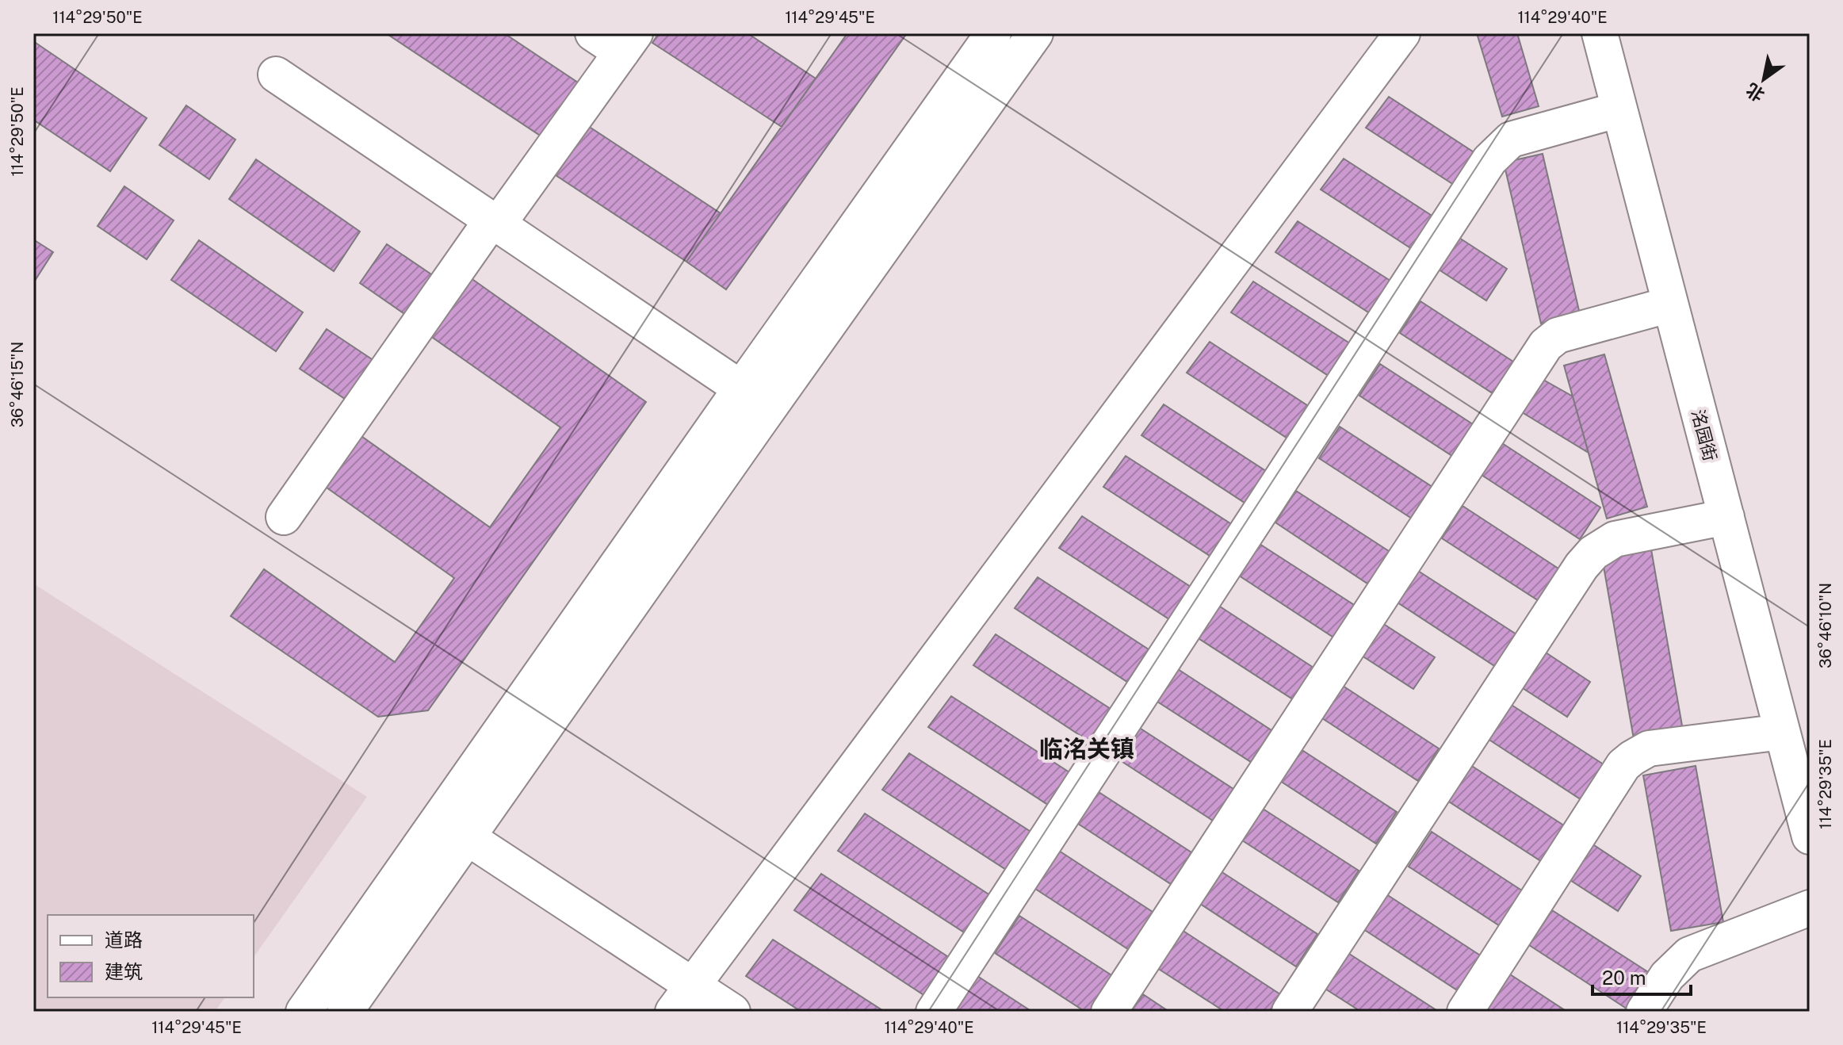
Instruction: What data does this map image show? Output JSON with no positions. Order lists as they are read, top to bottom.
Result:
{
  "streets": {
    "street": ["洺园街"]
  },
  "districts": ["临洺关镇"],
  "legend": ["道路", "建筑"],
  "scale_bar": "20 m",
  "north": "bottom left",
  "coordinates": [
    "114°29'50\"E",
    "114°29'45\"E",
    "114°29'40\"E",
    "36°46'15\"N",
    "36°46'10\"N",
    "114°29'35\"E"
  ]
}
